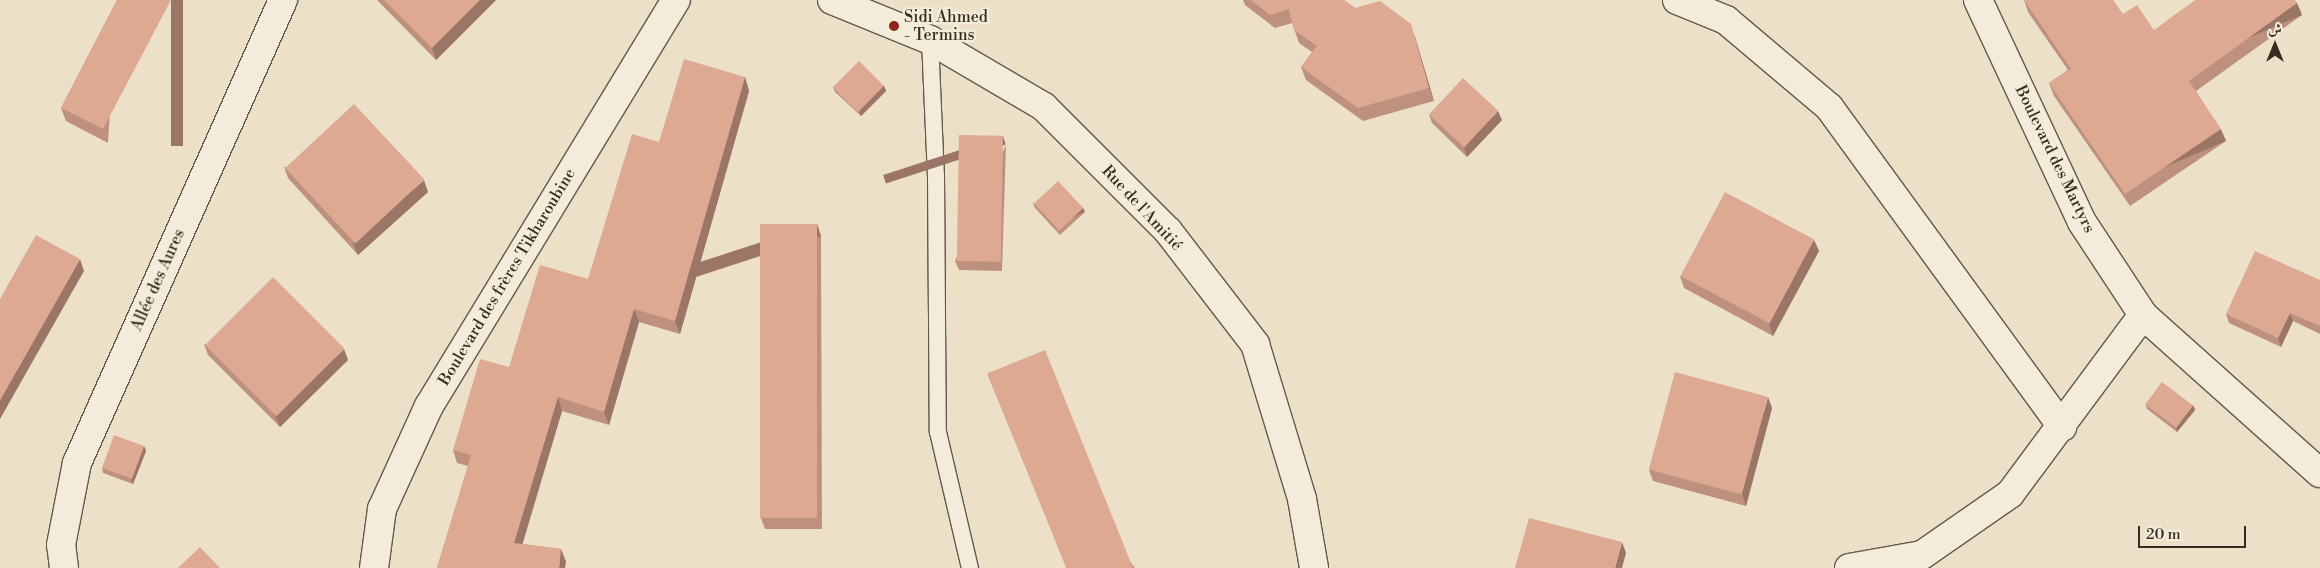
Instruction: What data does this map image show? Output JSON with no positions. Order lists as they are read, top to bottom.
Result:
{
  "streets": {
    "street": [
      "Boulevard des Martyrs",
      "Rue de l'Amitié",
      "Boulevard des frères Tikharoubine",
      "Allée des Aures"
    ]
  },
  "places": ["Sidi Ahmed - Termins"],
  "scale_bar": "20 m",
  "north": "top"
}
